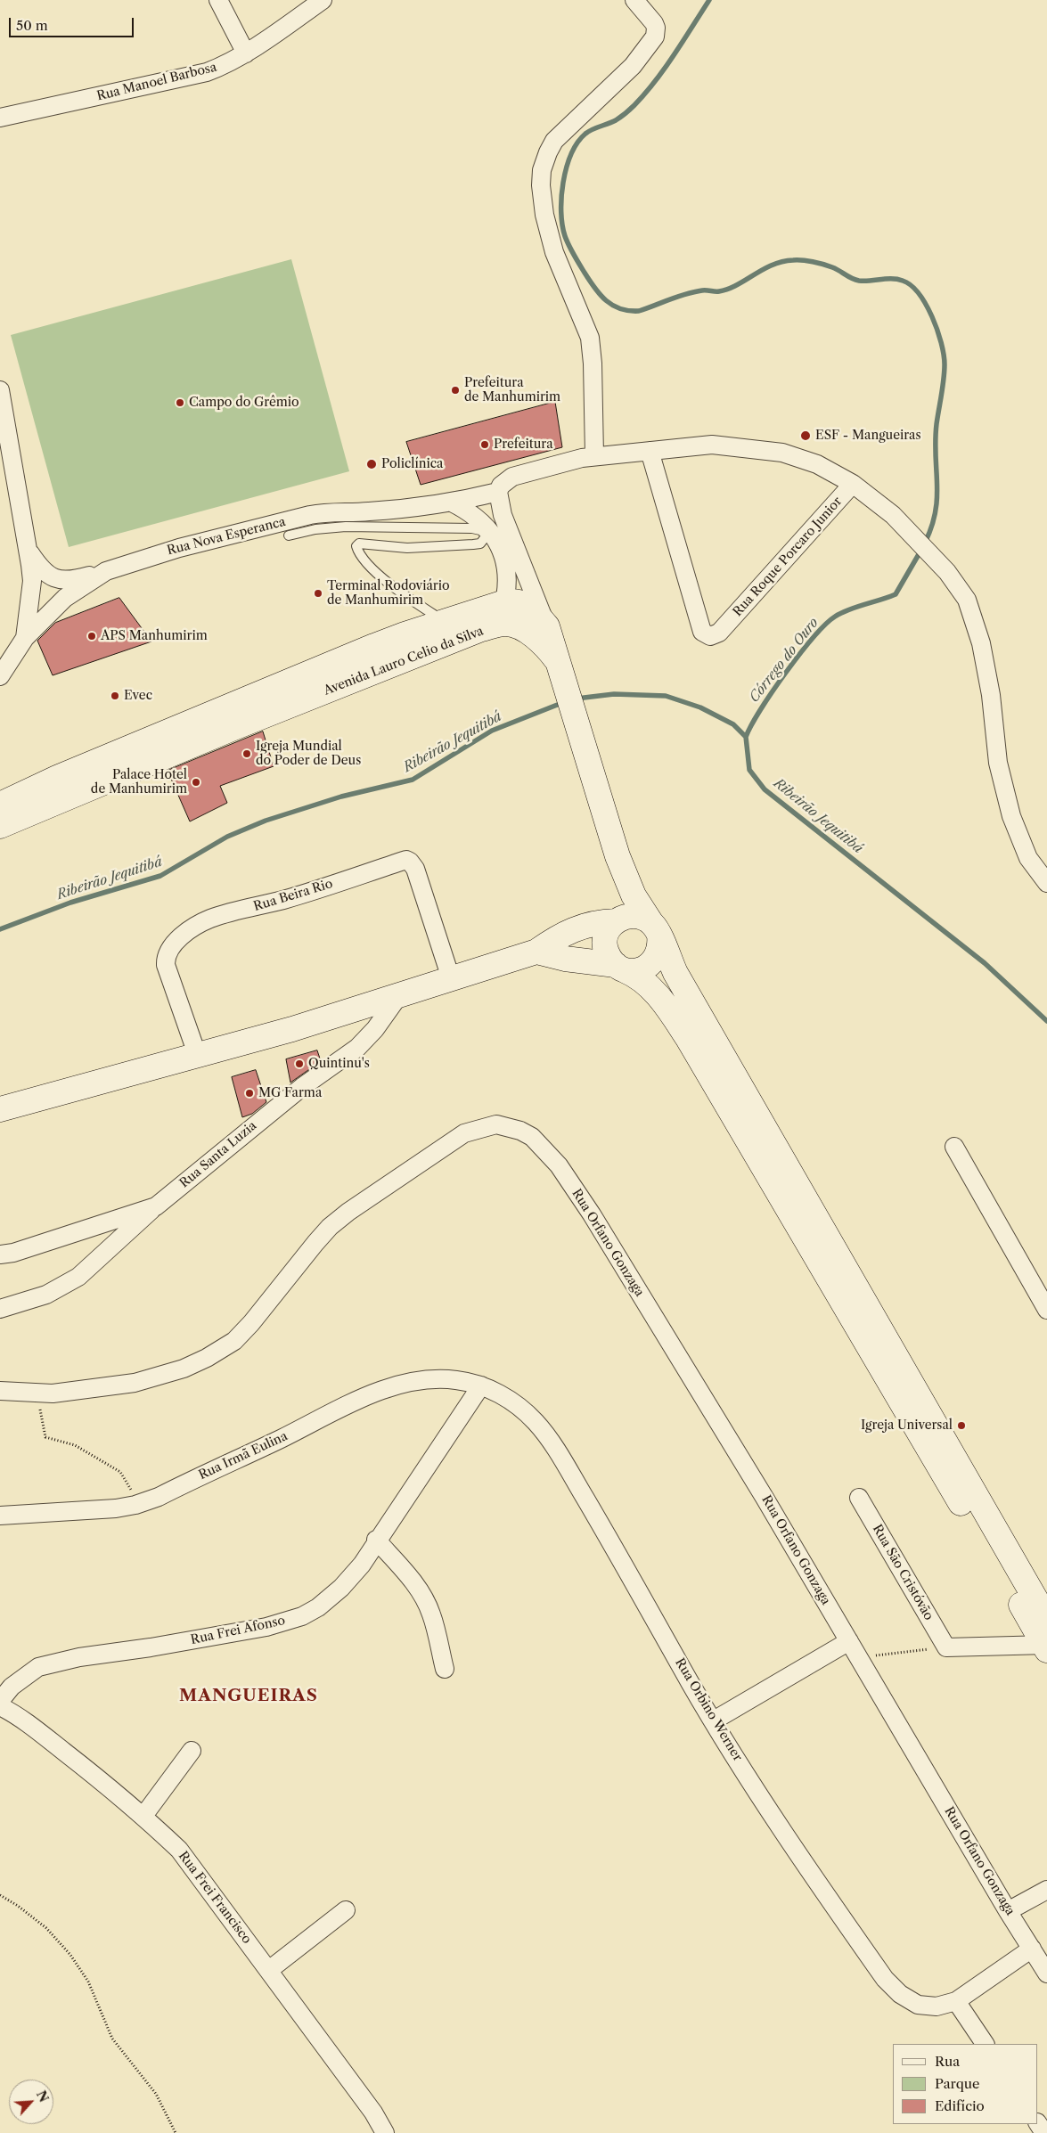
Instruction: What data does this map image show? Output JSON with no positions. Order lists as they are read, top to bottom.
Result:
{
  "streets": {
    "street": [
      "Rua Manoel Barbosa",
      "Rua Nova Esperanca",
      "Rua Roque Porcaro Junior",
      "Avenida Lauro Celio da Silva",
      "Rua Beira Rio",
      "Rua Santa Luzia",
      "Rua Orfano Gonzaga",
      "Rua Irmã Eulina",
      "Rua São Cristóvão",
      "Rua Frei Afonso",
      "Rua Orbino Werner",
      "Rua Frei Francisco"
    ]
  },
  "crossings": [
    ["Rua Nova Esperanca", "Rua Roque Porcaro Junior"],
    ["Rua Irmã Eulina", "Rua Frei Afonso"],
    ["Rua Irmã Eulina", "Rua Orbino Werner"],
    ["Rua Frei Afonso", "Rua Orbino Werner"]
  ],
  "districts": ["MANGUEIRAS"],
  "water": ["Córrego do Ouro", "Ribeirão Jequitibá"],
  "places": [
    "Prefeitura de Manhumirim",
    "Campo do Grêmio",
    "ESF - Mangueiras",
    "Prefeitura",
    "Policlínica",
    "Terminal Rodoviário de Manhumirim",
    "APS Manhumirim",
    "Evec",
    "Igreja Mundial do Poder de Deus",
    "Palace Hotel de Manhumirim",
    "Quintinu's",
    "MG Farma",
    "Igreja Universal"
  ],
  "legend": ["Rua", "Parque", "Edifício"],
  "scale_bar": "50 m",
  "north": "top right"
}
